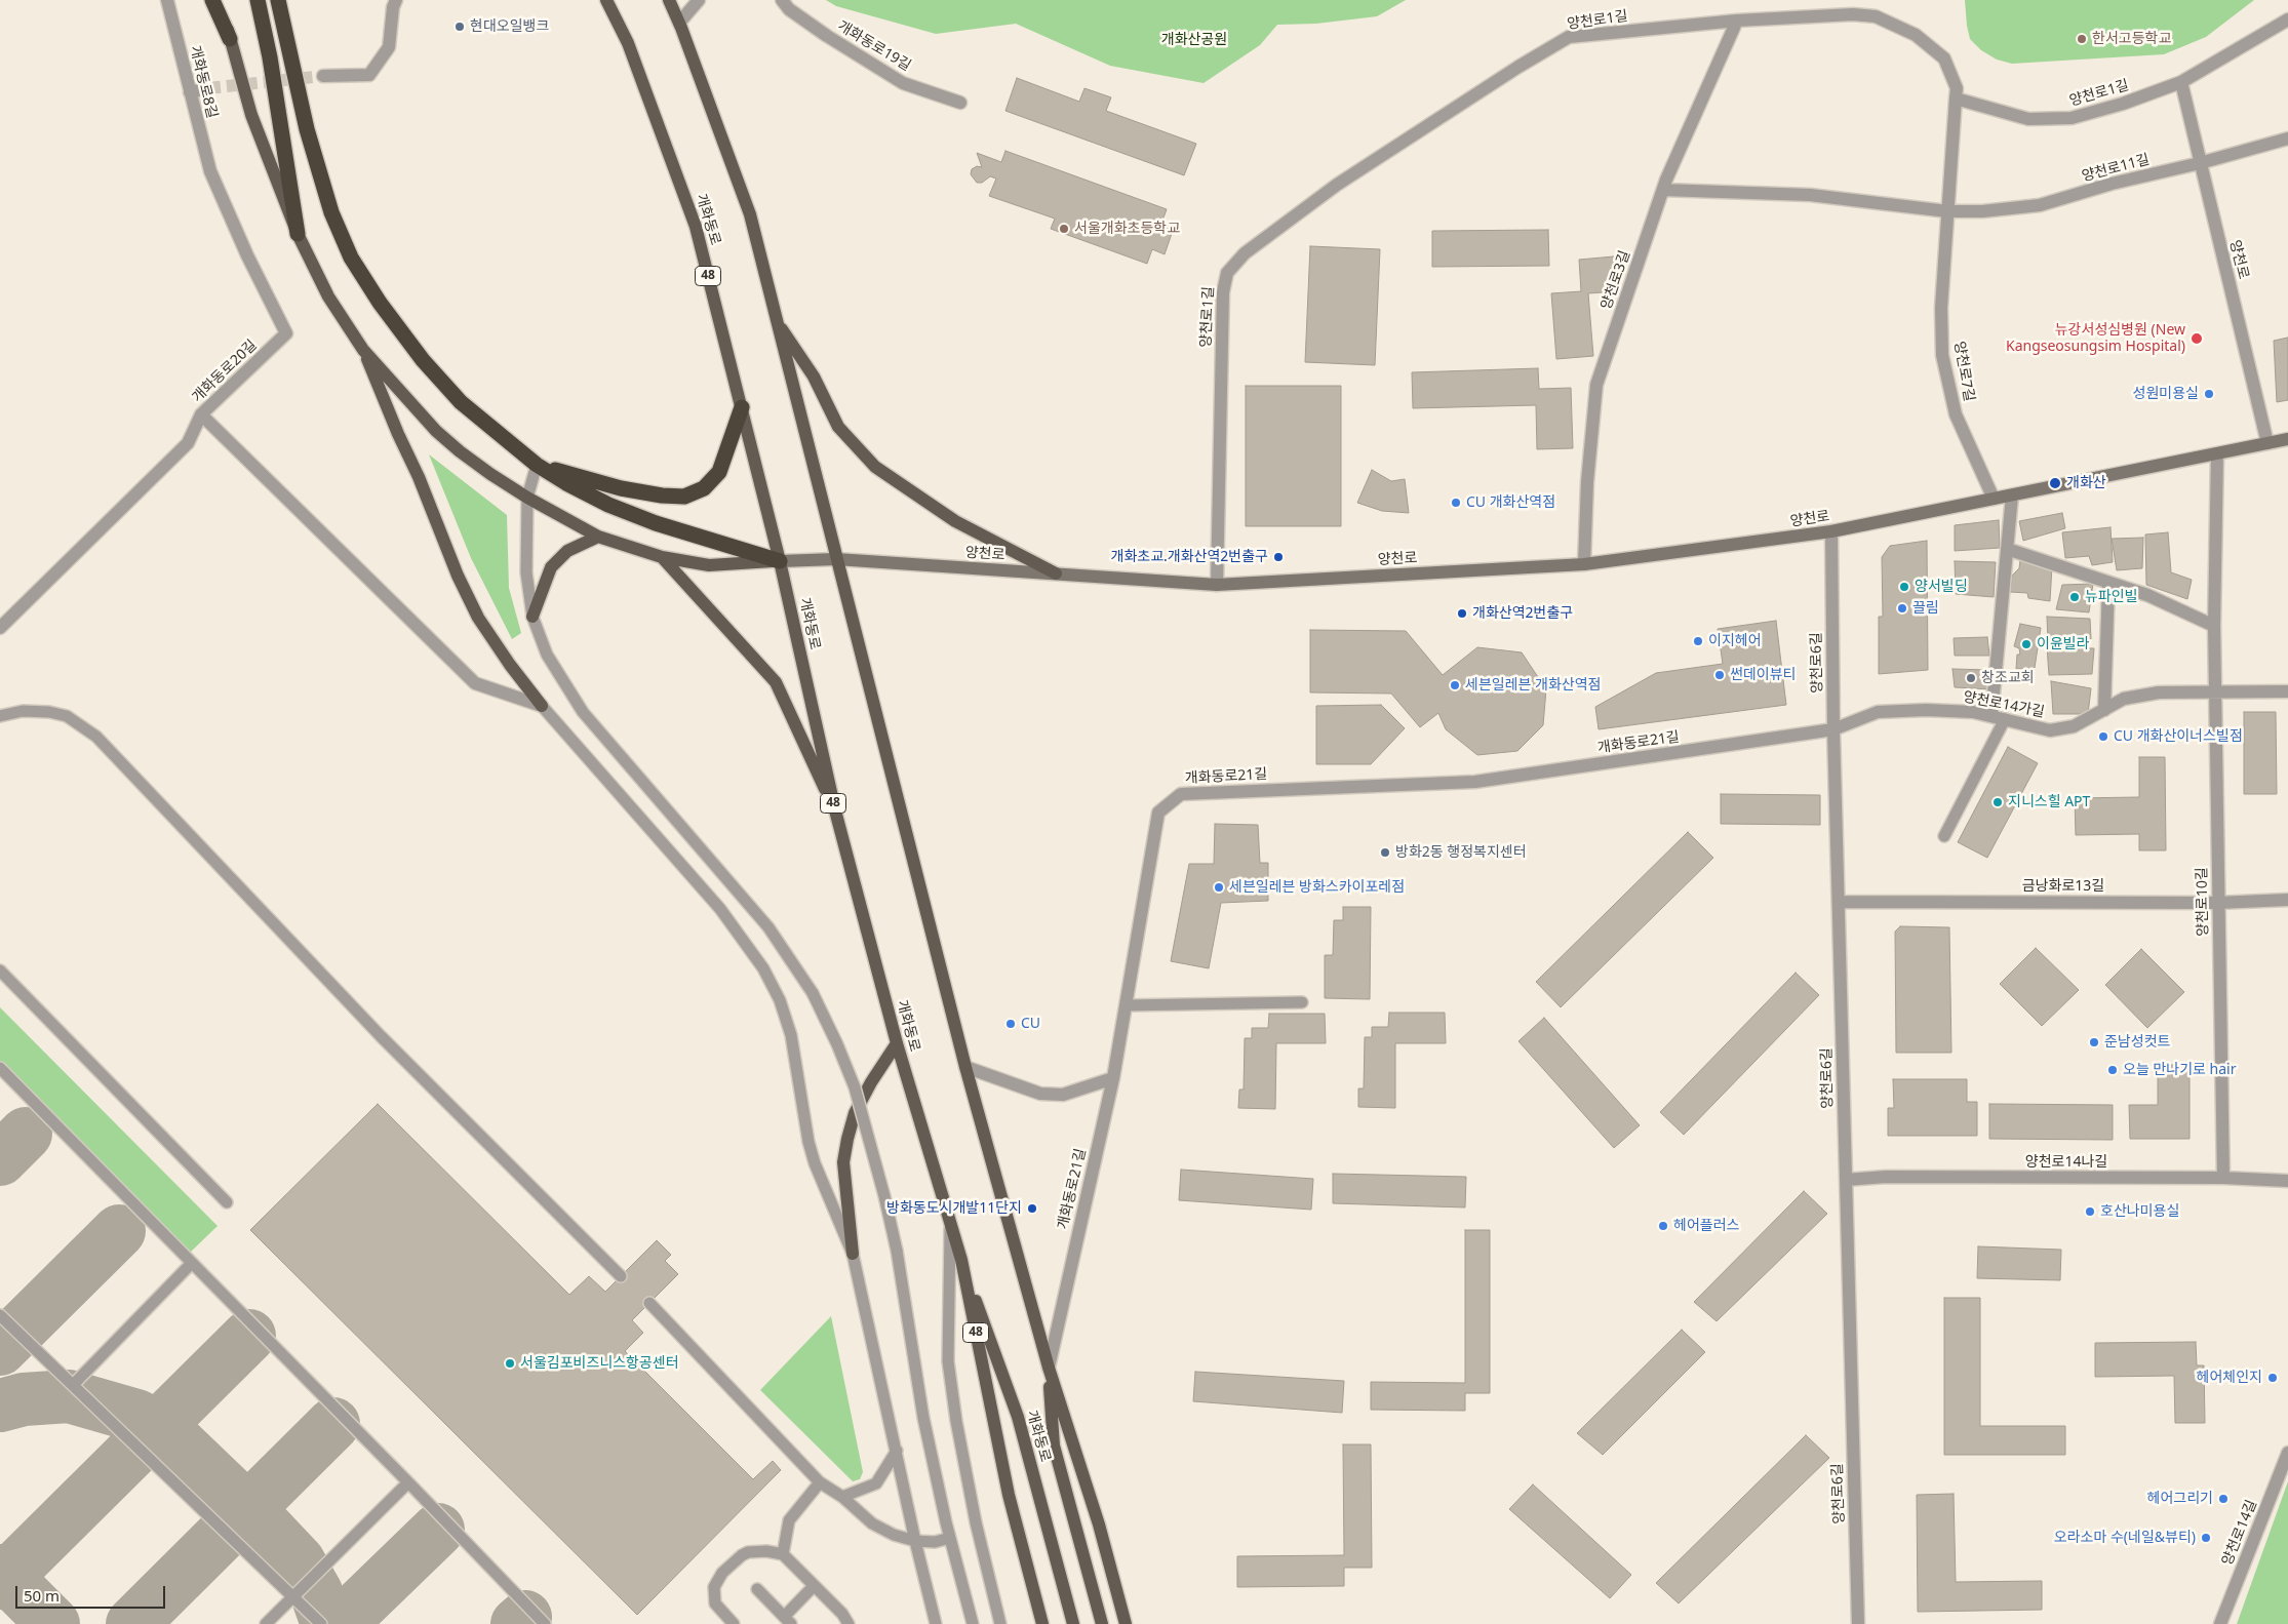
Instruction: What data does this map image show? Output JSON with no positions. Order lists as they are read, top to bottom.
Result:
{
  "streets": {
    "main road": ["개화동로", "양천로", "48"],
    "street": [
      "양천로1길",
      "개화동로19길",
      "개화동로8길",
      "양천로11길",
      "양천로3길",
      "개화동로20길",
      "양천로7길",
      "양천로6길",
      "양천로14가길",
      "개화동로21길",
      "금낭화로13길",
      "양천로10길",
      "양천로14나길",
      "양천로14길"
    ]
  },
  "crossings": [
    ["양천로1길", "양천로"],
    ["양천로1길", "양천로3길"],
    ["양천로1길", "양천로7길"],
    ["개화동로8길", "개화동로20길"],
    ["양천로11길", "양천로"],
    ["양천로11길", "양천로7길"],
    ["개화동로", "양천로"],
    ["개화동로", "개화동로21길"],
    ["양천로", "양천로3길"],
    ["양천로", "양천로7길"],
    ["양천로", "양천로6길"],
    ["양천로", "양천로10길"],
    ["양천로6길", "양천로14가길"],
    ["양천로6길", "개화동로21길"],
    ["양천로6길", "금낭화로13길"],
    ["양천로6길", "양천로14나길"],
    ["양천로14가길", "개화동로21길"],
    ["양천로14가길", "양천로10길"],
    ["금낭화로13길", "양천로10길"],
    ["양천로10길", "양천로14나길"]
  ],
  "parks": ["개화산공원"],
  "places": [
    "현대오일뱅크",
    "한서고등학교",
    "서울개화초등학교",
    "뉴강서성심병원 (New Kangseosungsim Hospital)",
    "성원미용실",
    "개화산",
    "CU 개화산역점",
    "개화초교.개화산역2번출구",
    "양서빌딩",
    "뉴파인빌",
    "끌림",
    "개화산역2번출구",
    "이지헤어",
    "이윤빌라",
    "썬데이뷰티",
    "창조교회",
    "세븐일레븐 개화산역점",
    "CU 개화산이너스빌점",
    "지니스힐 APT",
    "방화2동 행정복지센터",
    "세븐일레븐 방화스카이포레점",
    "CU",
    "준남성컷트",
    "오늘 만나기로 hair",
    "방화동도시개발11단지",
    "호산나미용실",
    "헤어플러스",
    "서울김포비즈니스항공센터",
    "헤어체인지",
    "헤어그리기",
    "오라소마 수(네일&뷰티)"
  ],
  "scale_bar": "50 m"
}
